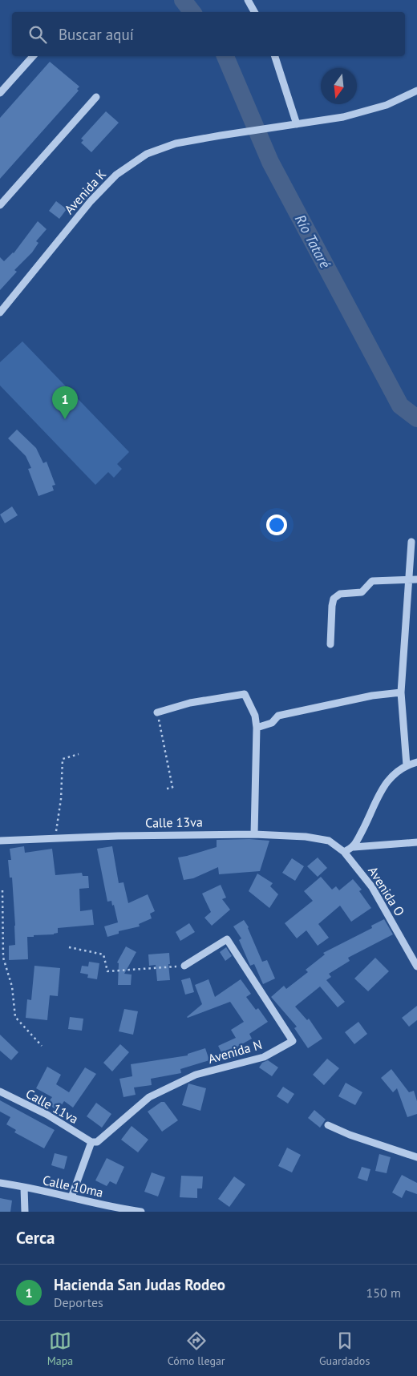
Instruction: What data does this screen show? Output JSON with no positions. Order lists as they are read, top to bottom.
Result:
{
  "streets": {
    "street": [
      "Avenida K",
      "Calle 13va",
      "Avenida O",
      "Avenida N",
      "Calle 11va",
      "Calle 10ma"
    ]
  },
  "crossings": [
    ["Calle 13va", "Avenida O"],
    ["Avenida N", "Calle 11va"]
  ],
  "water": ["Río Tataré"],
  "north": "bottom",
  "page": {
    "search": "Buscar aquí",
    "pins": "1",
    "heading": "Cerca",
    "list": [
      {
        "mark": "1",
        "name": "Hacienda San Judas Rodeo",
        "note": "Deportes",
        "value": "150 m"
      }
    ],
    "nav": ["Mapa", "Cómo llegar", "Guardados"]
  }
}
